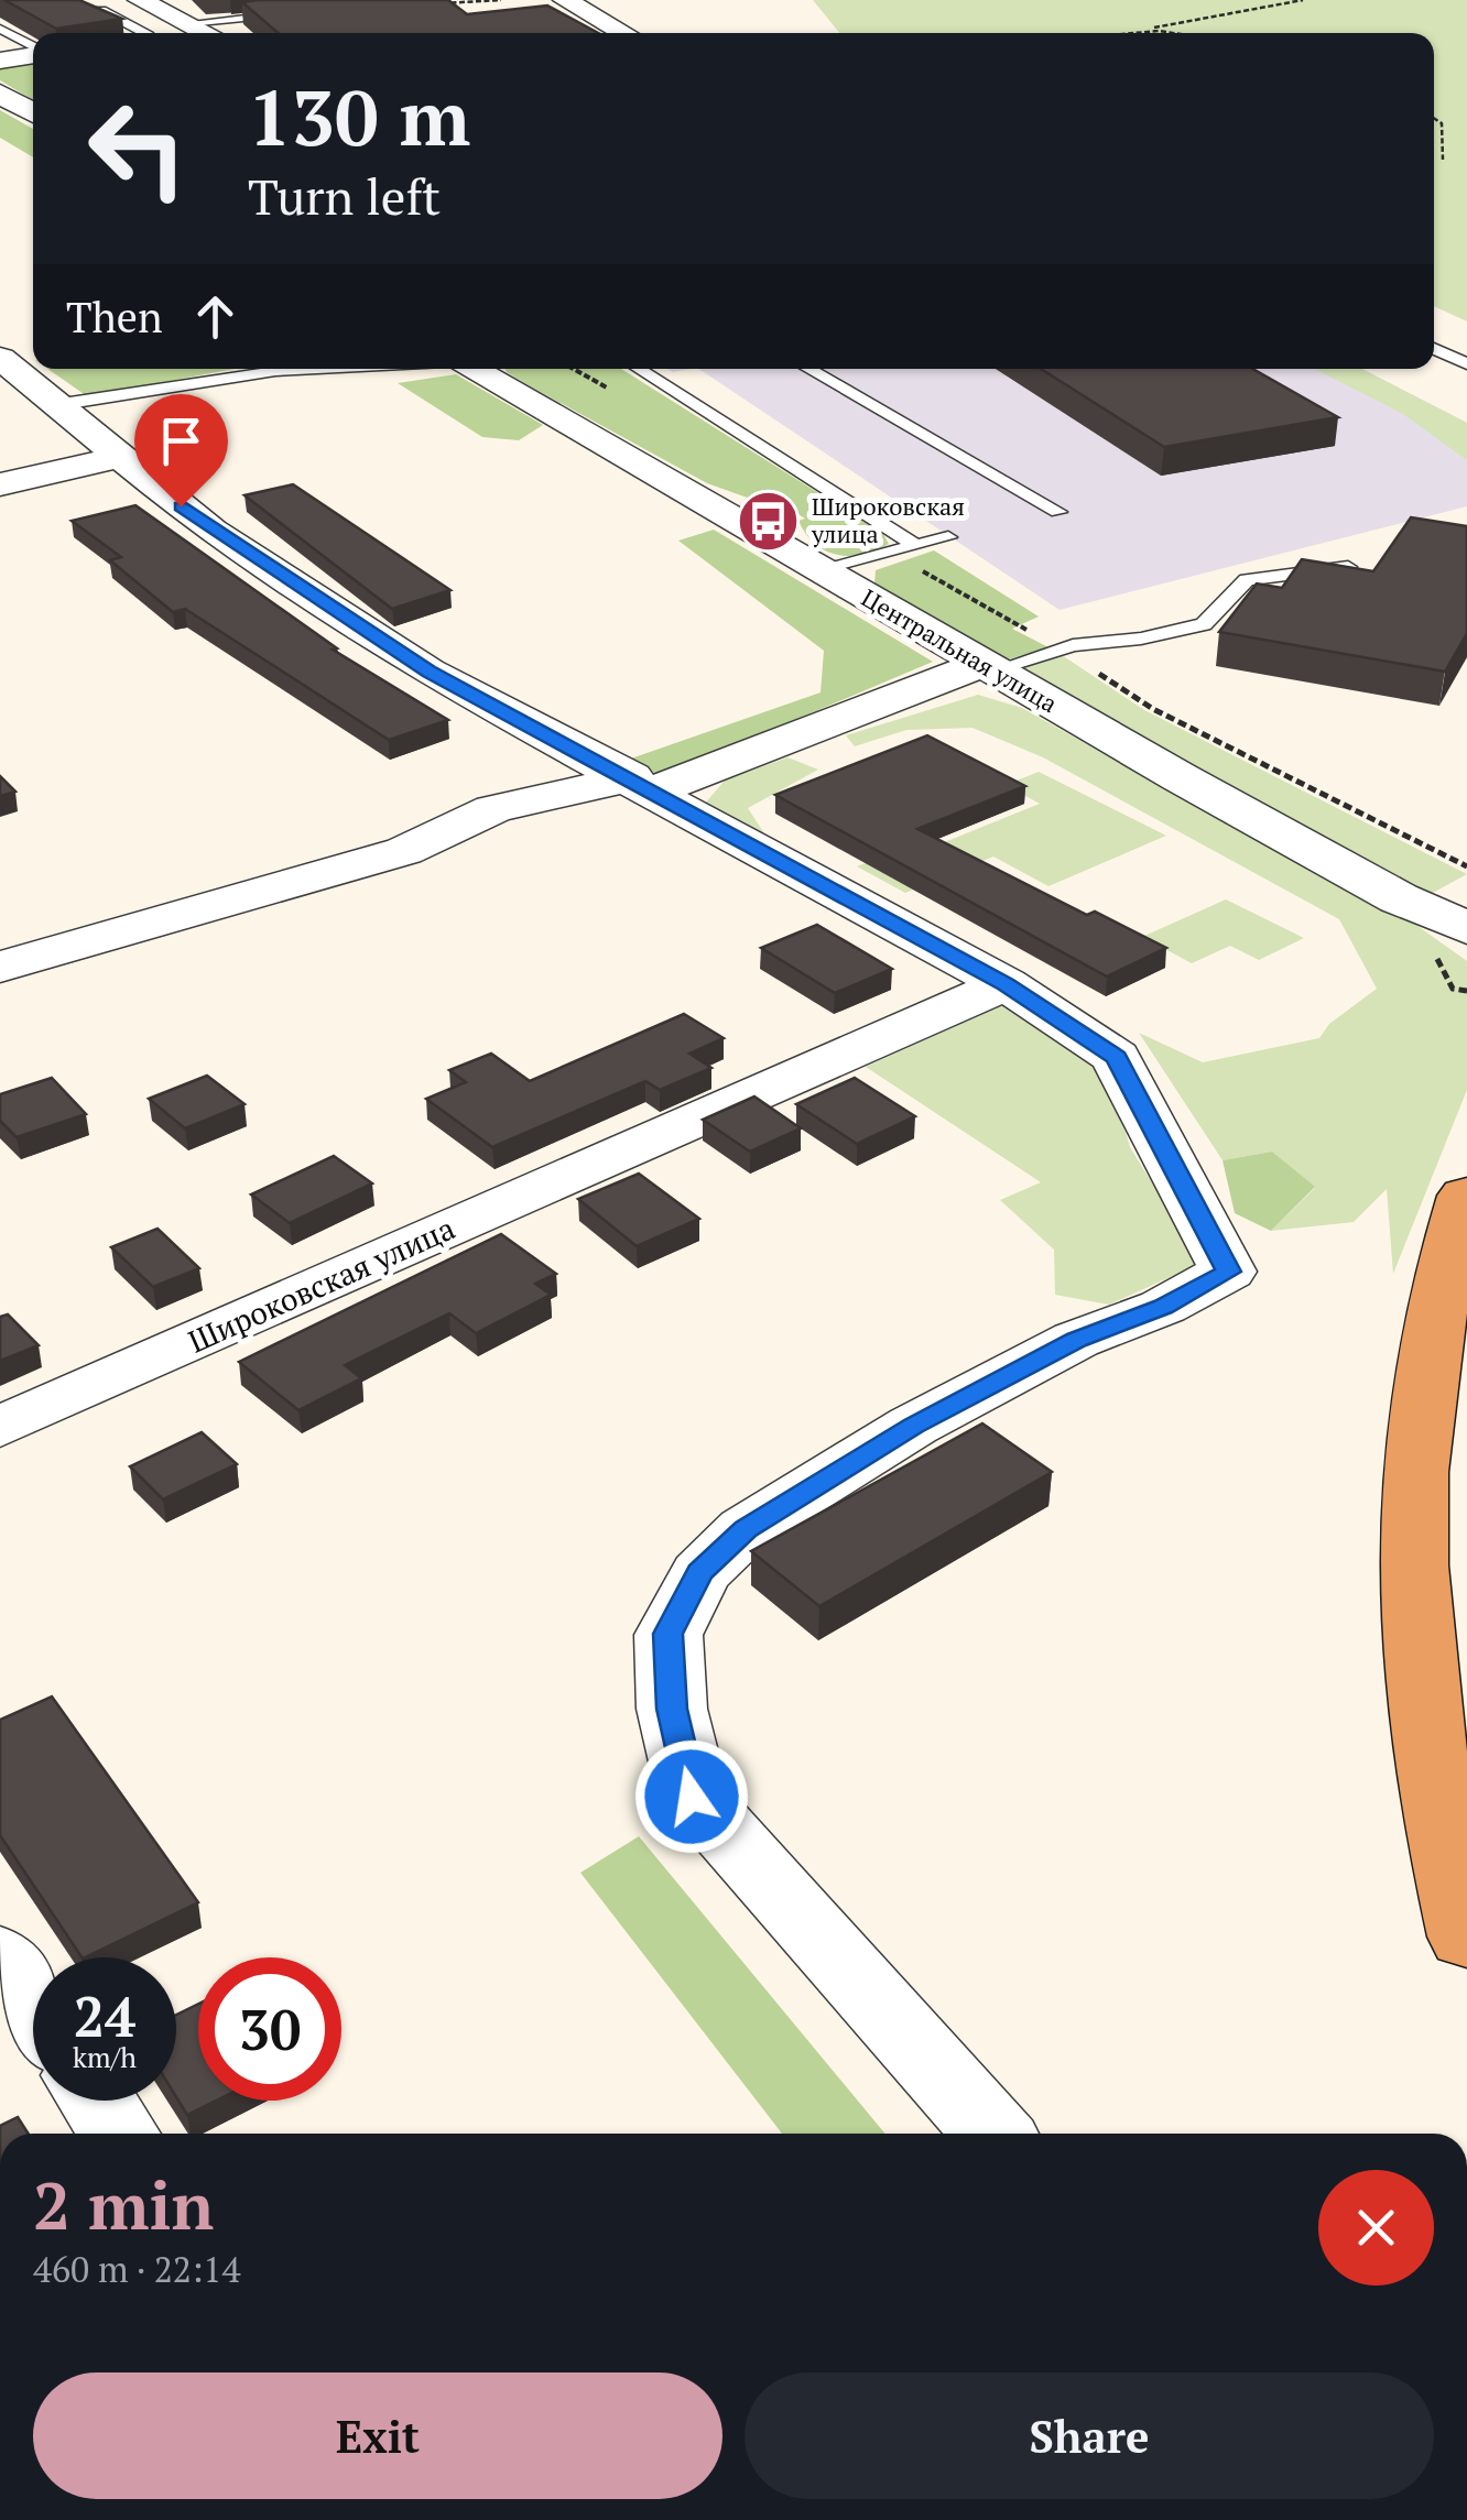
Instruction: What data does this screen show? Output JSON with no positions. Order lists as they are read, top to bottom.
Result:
{
  "streets": {
    "street": ["Центральная улица", "Широковская улица"]
  },
  "places": {
    "bus stop": ["Широковская улица"]
  },
  "page": {
    "turn": ["130 m", "Turn left"],
    "then": "Then",
    "speed": "24 km/h",
    "limit": "30",
    "heading": ["2 min", "460 m · 22:14"],
    "buttons": ["Exit", "Share"]
  }
}
